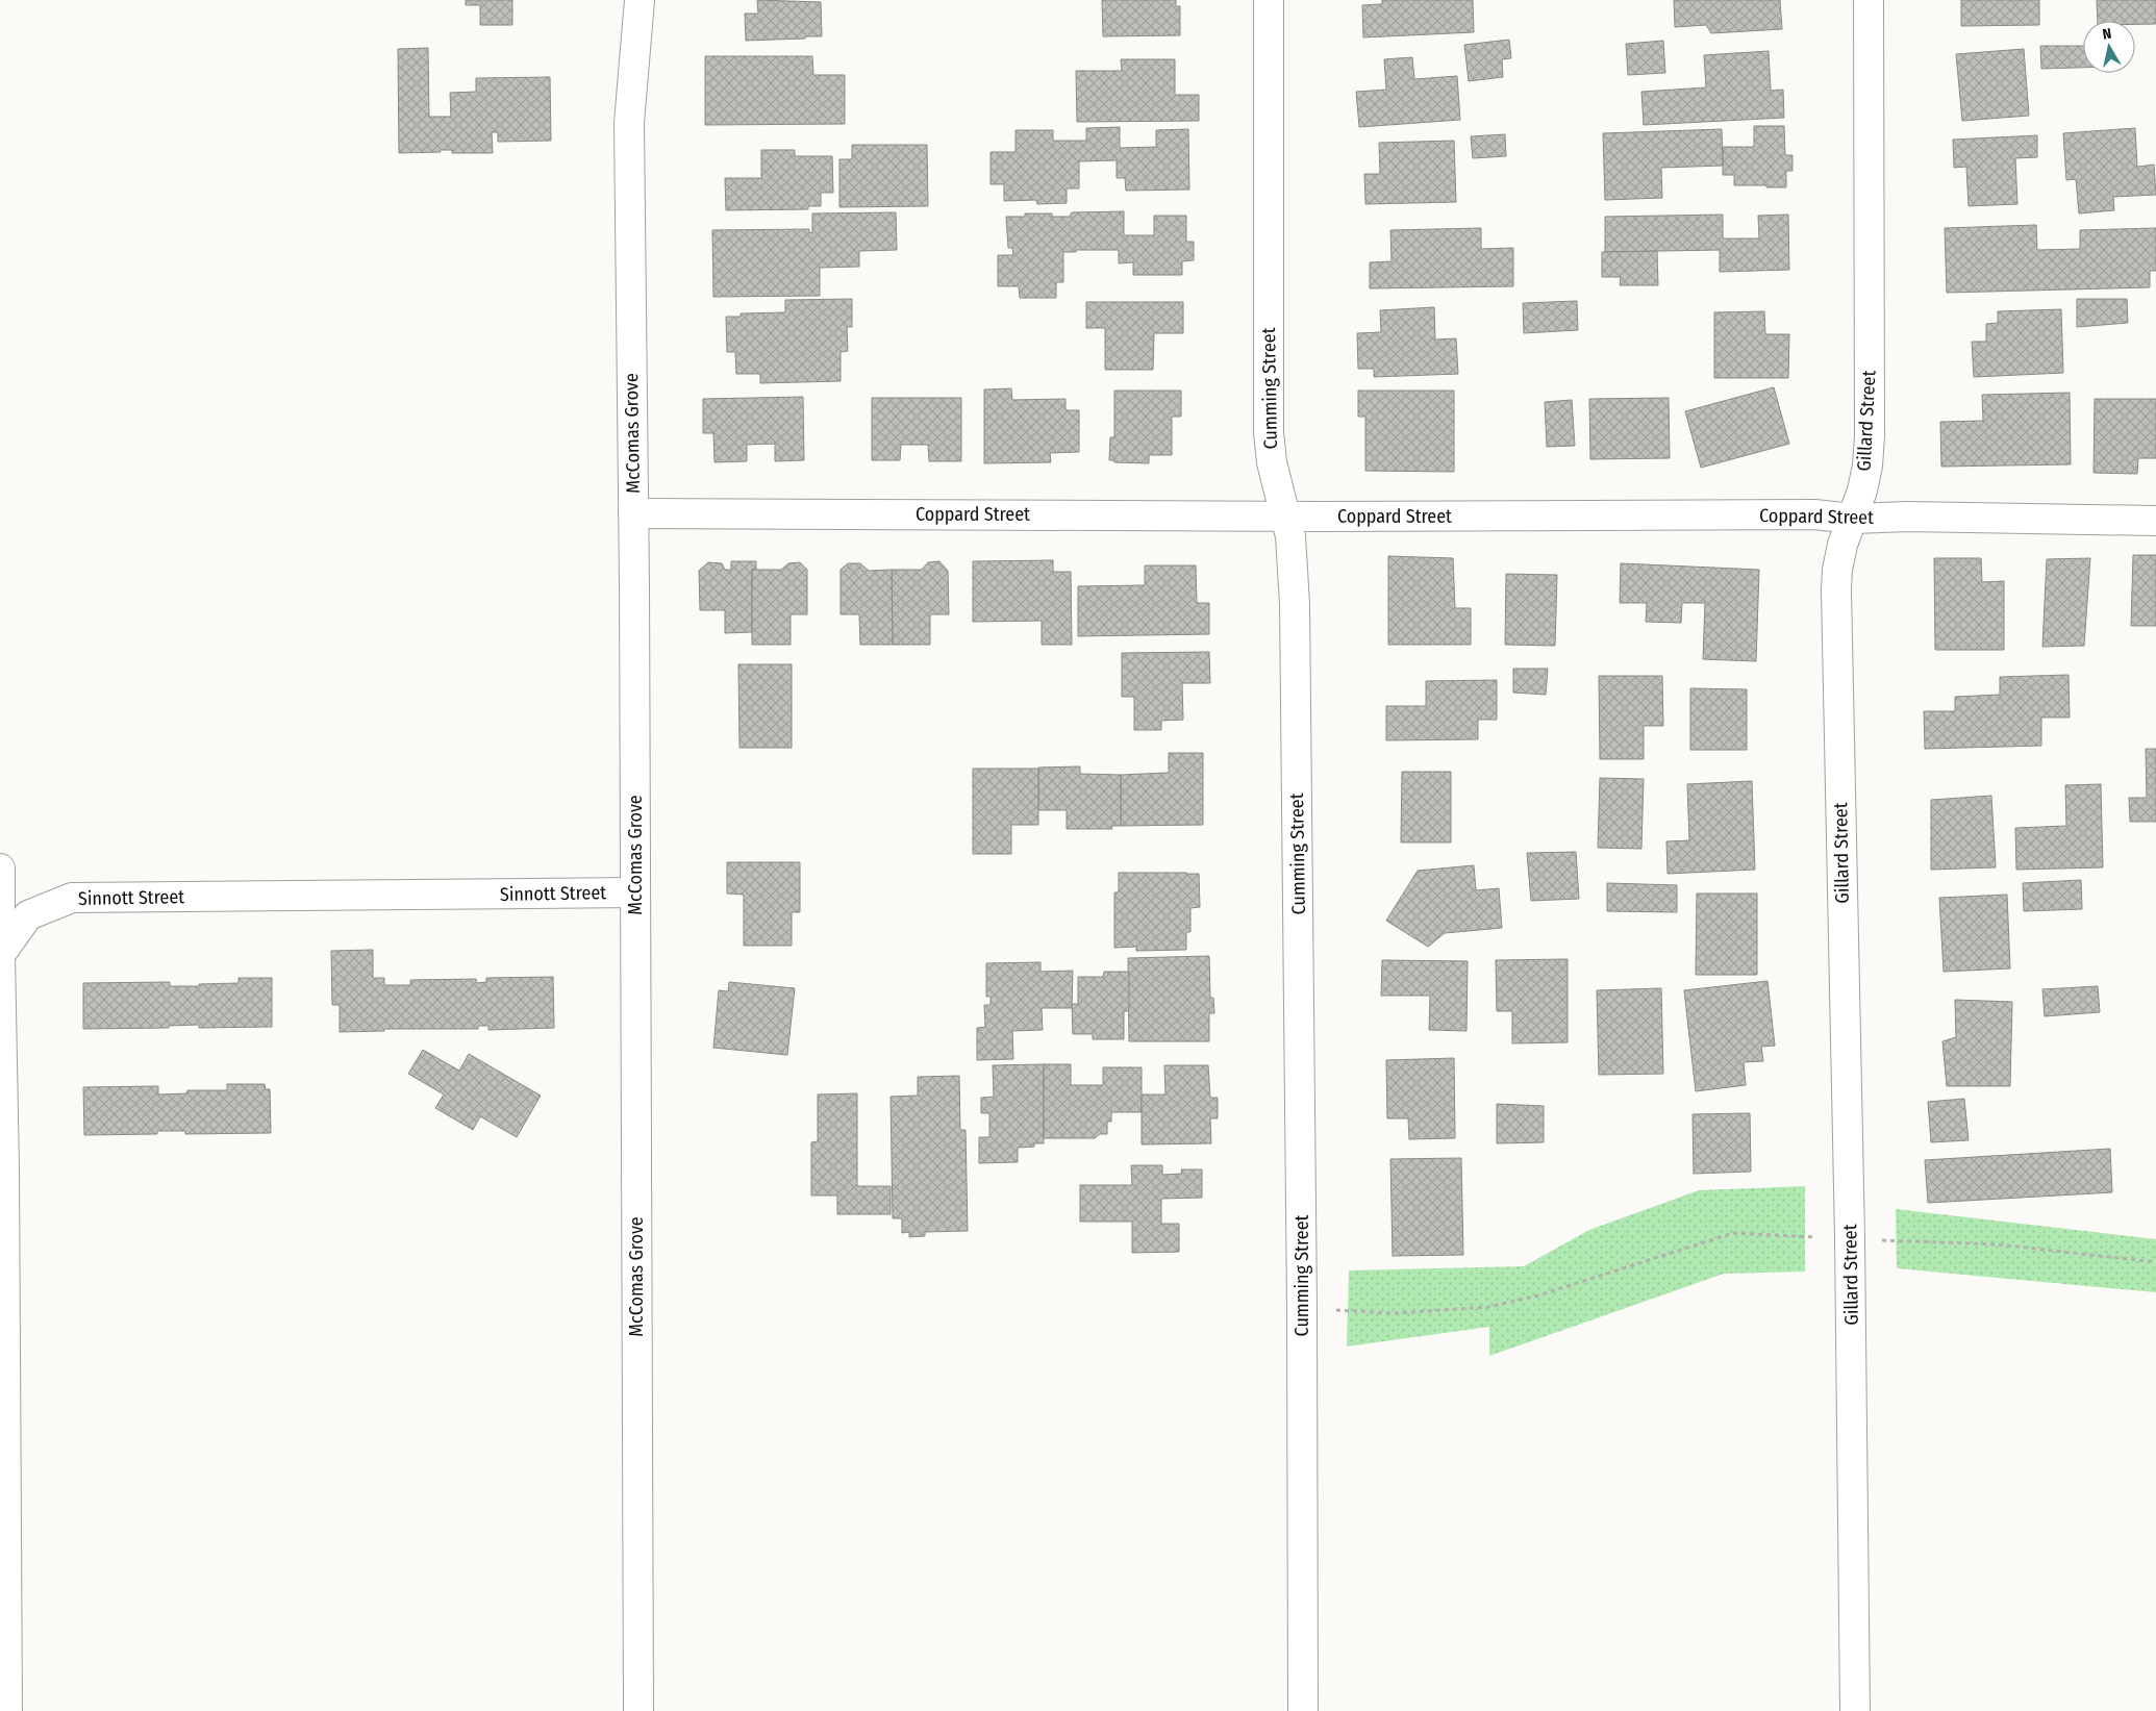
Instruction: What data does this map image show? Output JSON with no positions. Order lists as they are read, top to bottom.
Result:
{
  "streets": {
    "street": [
      "Cumming Street",
      "Gillard Street",
      "McComas Grove",
      "Coppard Street",
      "Sinnott Street"
    ]
  },
  "crossings": [
    ["Cumming Street", "Coppard Street"],
    ["Gillard Street", "Coppard Street"],
    ["McComas Grove", "Coppard Street"],
    ["McComas Grove", "Sinnott Street"]
  ],
  "north": "top"
}
